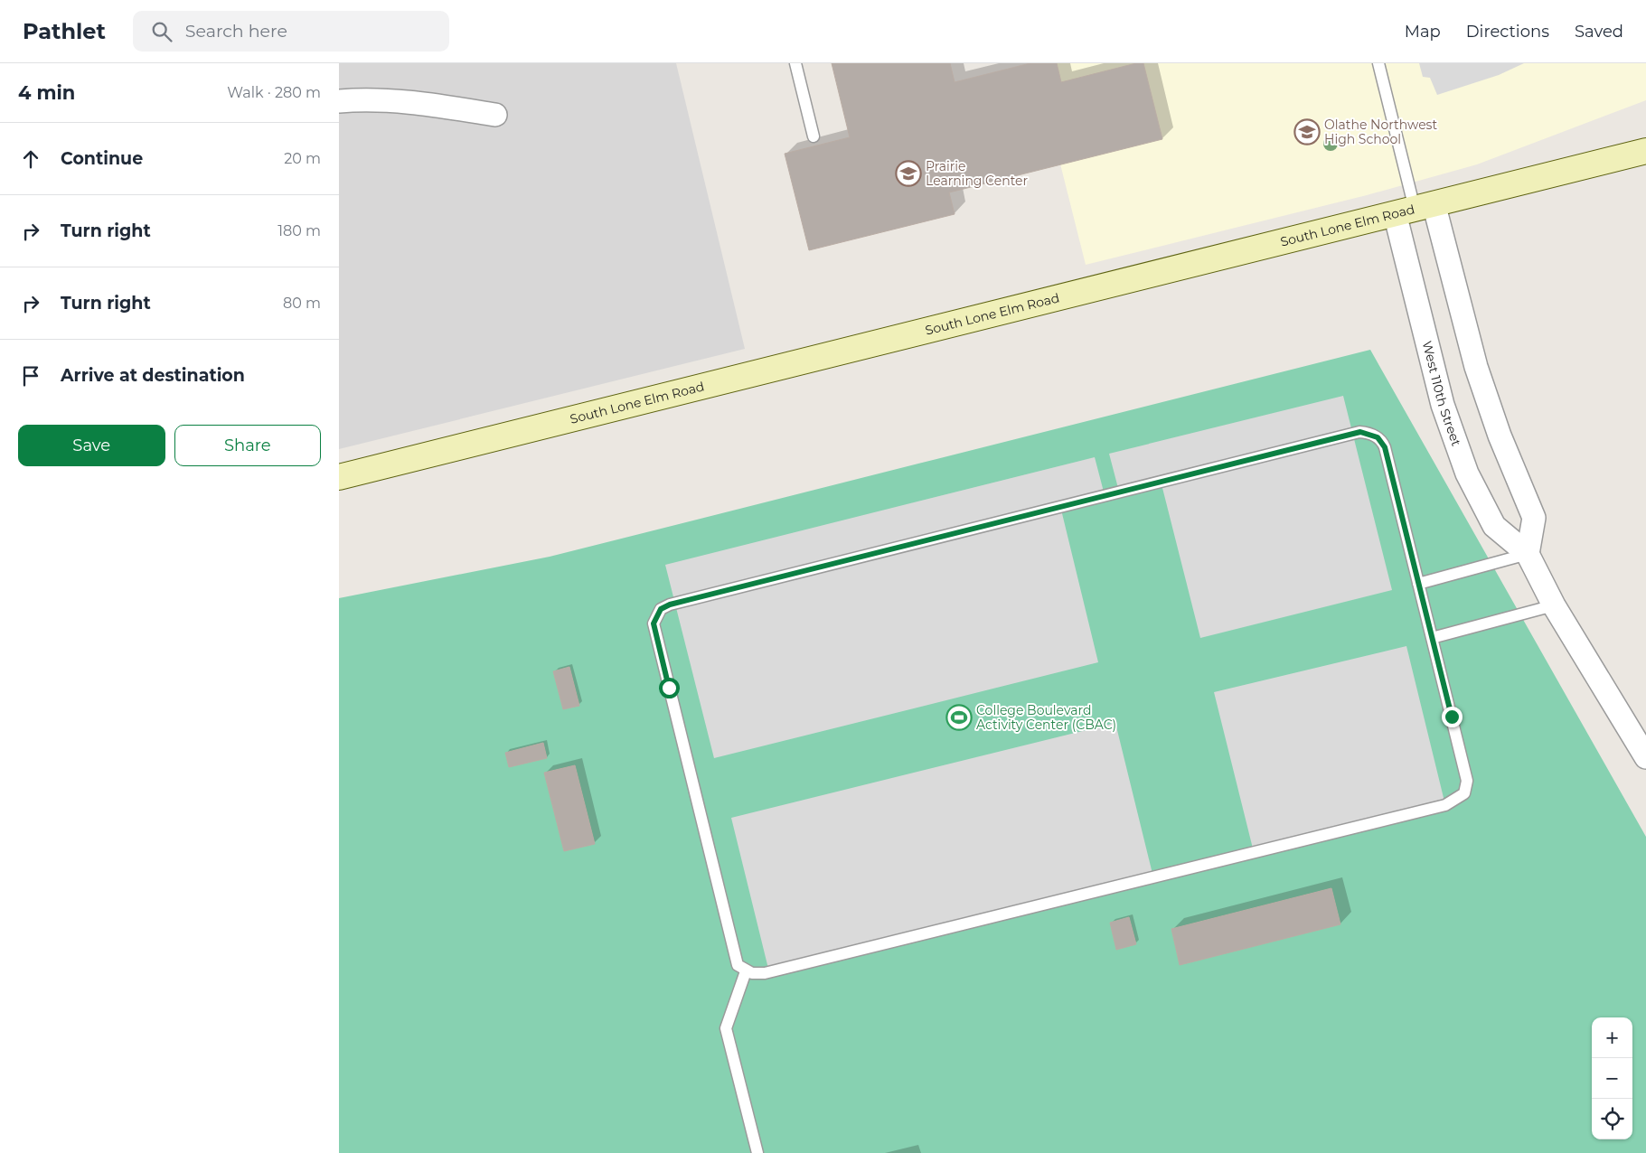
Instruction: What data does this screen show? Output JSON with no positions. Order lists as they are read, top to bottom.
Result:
{
  "streets": {
    "street": ["South Lone Elm Road", "West 110th Street"]
  },
  "crossings": [
    ["South Lone Elm Road", "West 110th Street"]
  ],
  "places": {
    "school or university": ["Olathe Northwest High School", "Prairie Learning Center"],
    "sports": ["College Boulevard Activity Center (CBAC)"]
  },
  "page": {
    "header": "Pathlet",
    "search": "Search here",
    "nav": ["Map", "Directions", "Saved"],
    "heading": ["4 min", "Walk · 280 m"],
    "list": [
      ["Continue", "20 m"],
      ["Turn right", "180 m"],
      ["Turn right", "80 m"],
      "Arrive at destination"
    ],
    "buttons": ["Save", "Share"],
    "map_buttons": ["+", "−"]
  }
}
